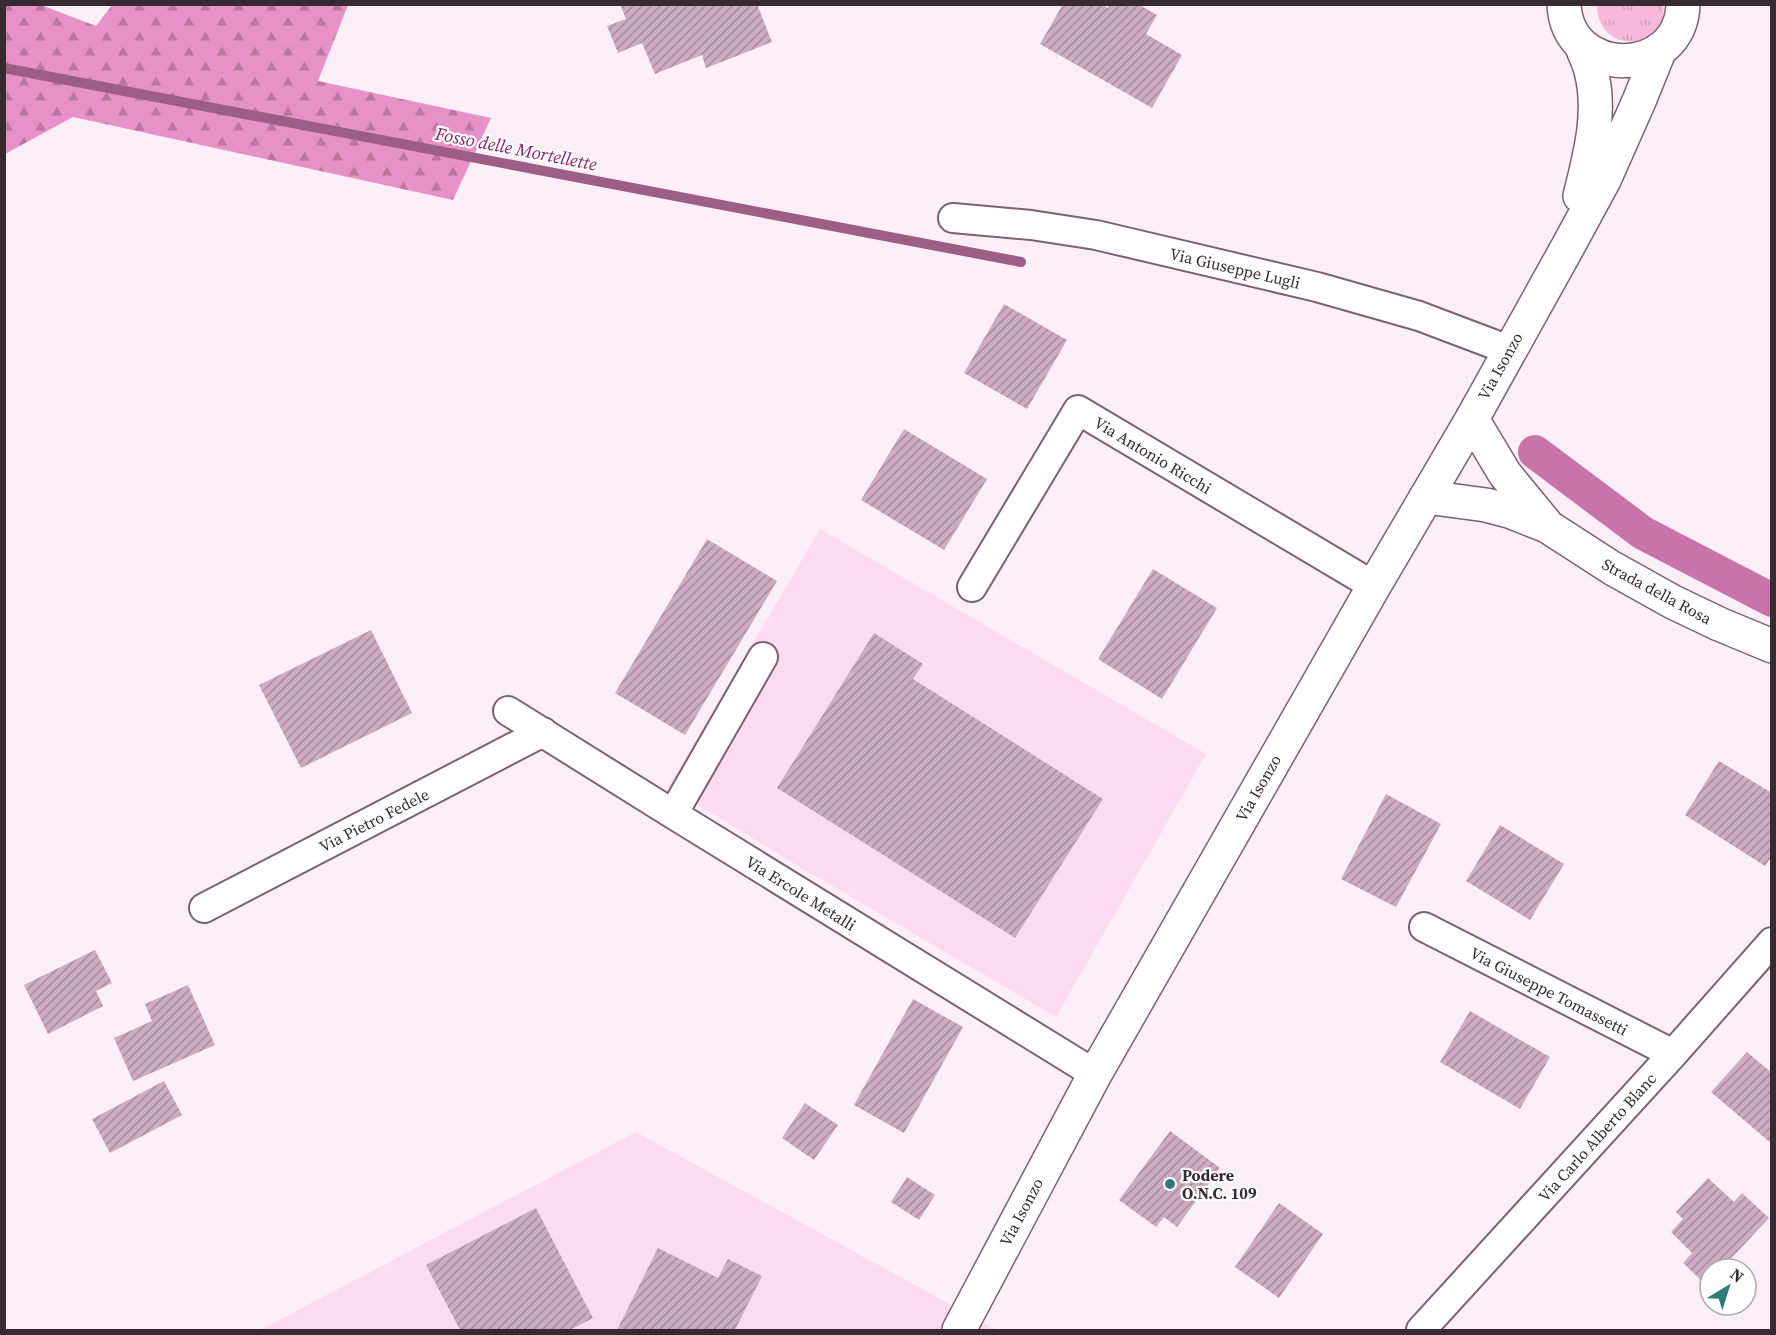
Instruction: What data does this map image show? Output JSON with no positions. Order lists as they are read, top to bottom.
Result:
{
  "streets": {
    "main road": ["Via Isonzo", "Strada della Rosa"],
    "street": [
      "Via Giuseppe Lugli",
      "Via Antonio Ricchi",
      "Via Pietro Fedele",
      "Via Ercole Metalli",
      "Via Giuseppe Tomassetti",
      "Via Carlo Alberto Blanc"
    ]
  },
  "crossings": [
    ["Via Giuseppe Lugli", "Via Isonzo"],
    ["Via Isonzo", "Via Antonio Ricchi"],
    ["Via Isonzo", "Strada della Rosa"],
    ["Via Isonzo", "Via Ercole Metalli"],
    ["Via Pietro Fedele", "Via Ercole Metalli"],
    ["Via Giuseppe Tomassetti", "Via Carlo Alberto Blanc"]
  ],
  "water": ["Fosso delle Mortellette"],
  "places": ["Podere O.N.C. 109"],
  "north": "top right"
}
